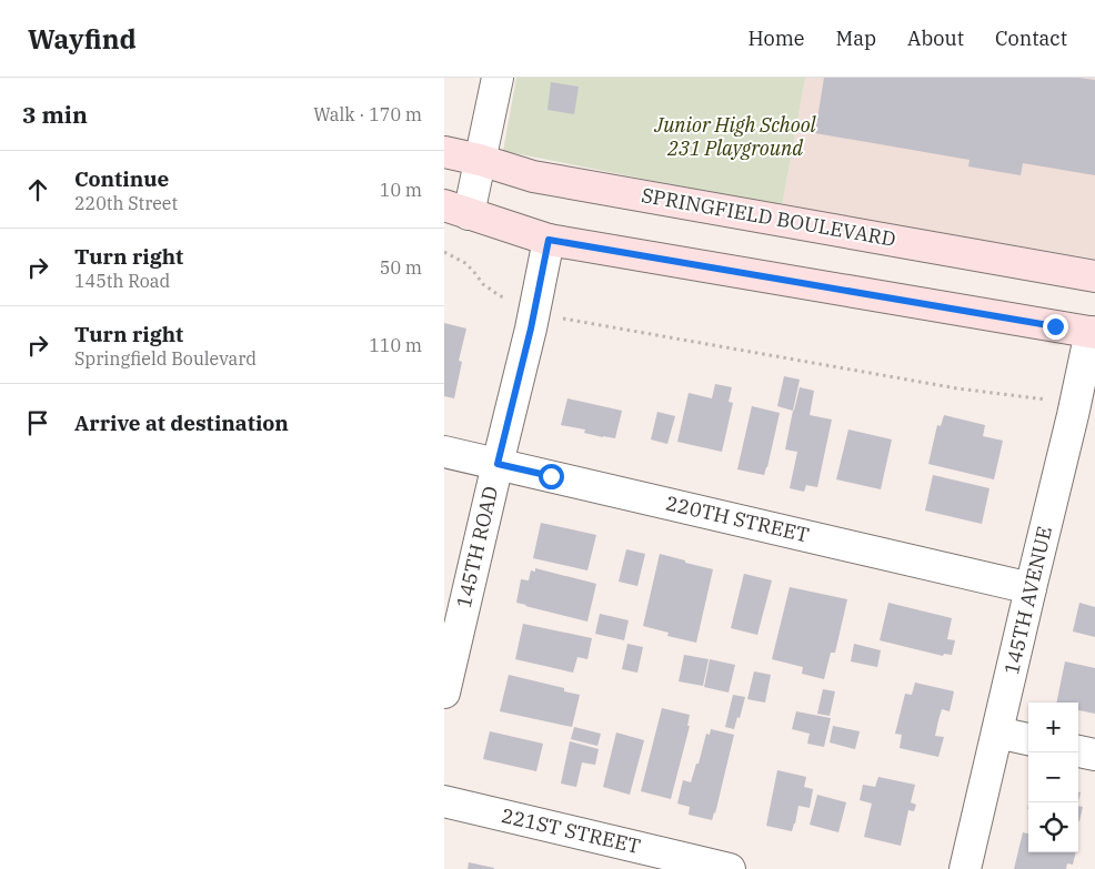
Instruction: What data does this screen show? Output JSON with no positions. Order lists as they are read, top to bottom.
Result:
{
  "streets": {
    "street": [
      "SPRINGFIELD BOULEVARD",
      "220TH STREET",
      "145TH ROAD",
      "145TH AVENUE",
      "221ST STREET"
    ]
  },
  "crossings": [
    ["220TH STREET", "145TH ROAD"],
    ["220TH STREET", "145TH AVENUE"]
  ],
  "parks": ["Junior High School 231 Playground"],
  "page": {
    "header": "Wayfind",
    "nav": [
      "Home",
      "Map",
      "About",
      "Contact"
    ],
    "heading": ["3 min", "Walk · 170 m"],
    "list": [
      ["Continue", "220th Street", "10 m"],
      ["Turn right", "145th Road", "50 m"],
      ["Turn right", "Springfield Boulevard", "110 m"],
      "Arrive at destination"
    ],
    "map_buttons": ["+", "−"]
  }
}
